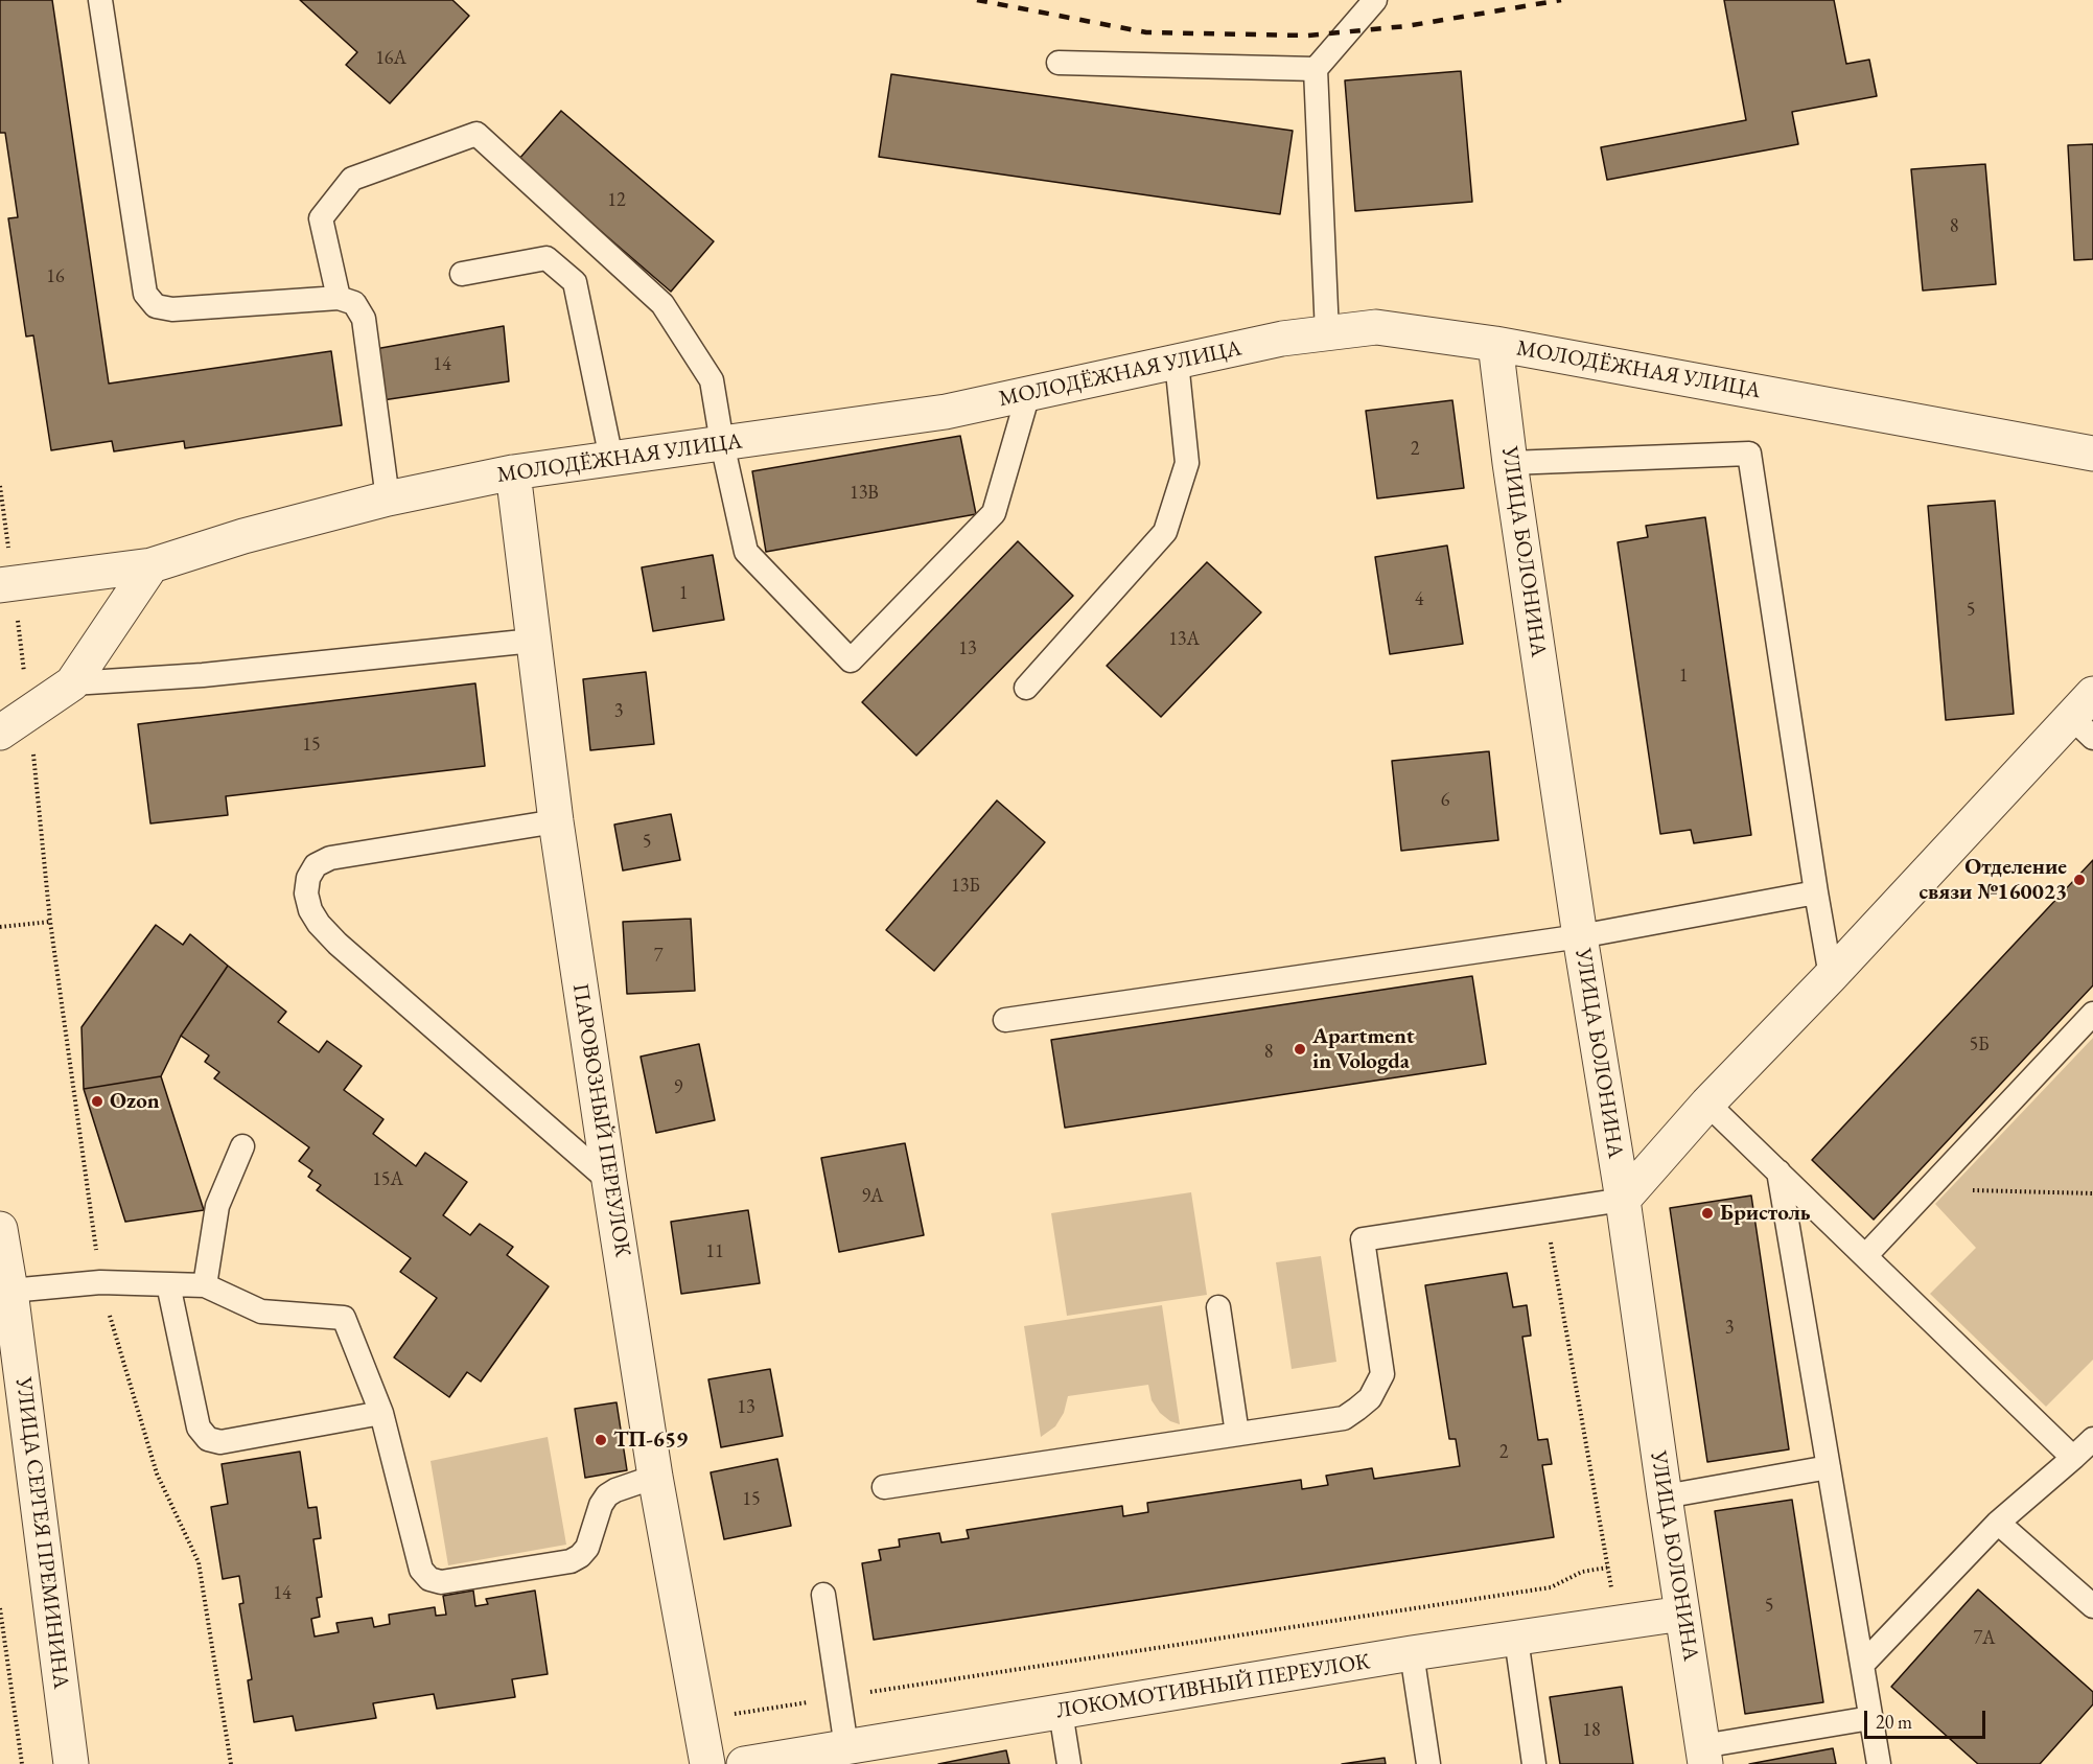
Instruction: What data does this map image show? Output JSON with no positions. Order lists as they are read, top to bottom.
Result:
{
  "streets": {
    "street": [
      "МОЛОДЁЖНАЯ УЛИЦА",
      "УЛИЦА БОЛОНИНА",
      "ПАРОВОЗНЫЙ ПЕРЕУЛОК",
      "УЛИЦА СЕРГЕЯ ПРЕМИНИНА",
      "ЛОКОМОТИВНЫЙ ПЕРЕУЛОК"
    ]
  },
  "crossings": [
    ["МОЛОДЁЖНАЯ УЛИЦА", "УЛИЦА БОЛОНИНА"],
    ["МОЛОДЁЖНАЯ УЛИЦА", "ПАРОВОЗНЫЙ ПЕРЕУЛОК"],
    ["УЛИЦА БОЛОНИНА", "ЛОКОМОТИВНЫЙ ПЕРЕУЛОК"]
  ],
  "places": [
    "Отделение связи №160023",
    "Apartment in Vologda",
    "Ozon",
    "Бристоль",
    "ТП-659"
  ],
  "house_numbers": [
    "16А",
    "12",
    "8",
    "16",
    "14",
    "2",
    "13В",
    "1",
    "4",
    "5",
    "13А",
    "13",
    "1",
    "3",
    "15",
    "6",
    "5",
    "13Б",
    "7",
    "5Б",
    "8",
    "9",
    "15А",
    "9А",
    "11",
    "3",
    "13",
    "2",
    "15",
    "14",
    "5",
    "7А",
    "18"
  ],
  "scale_bar": "20 m"
}
